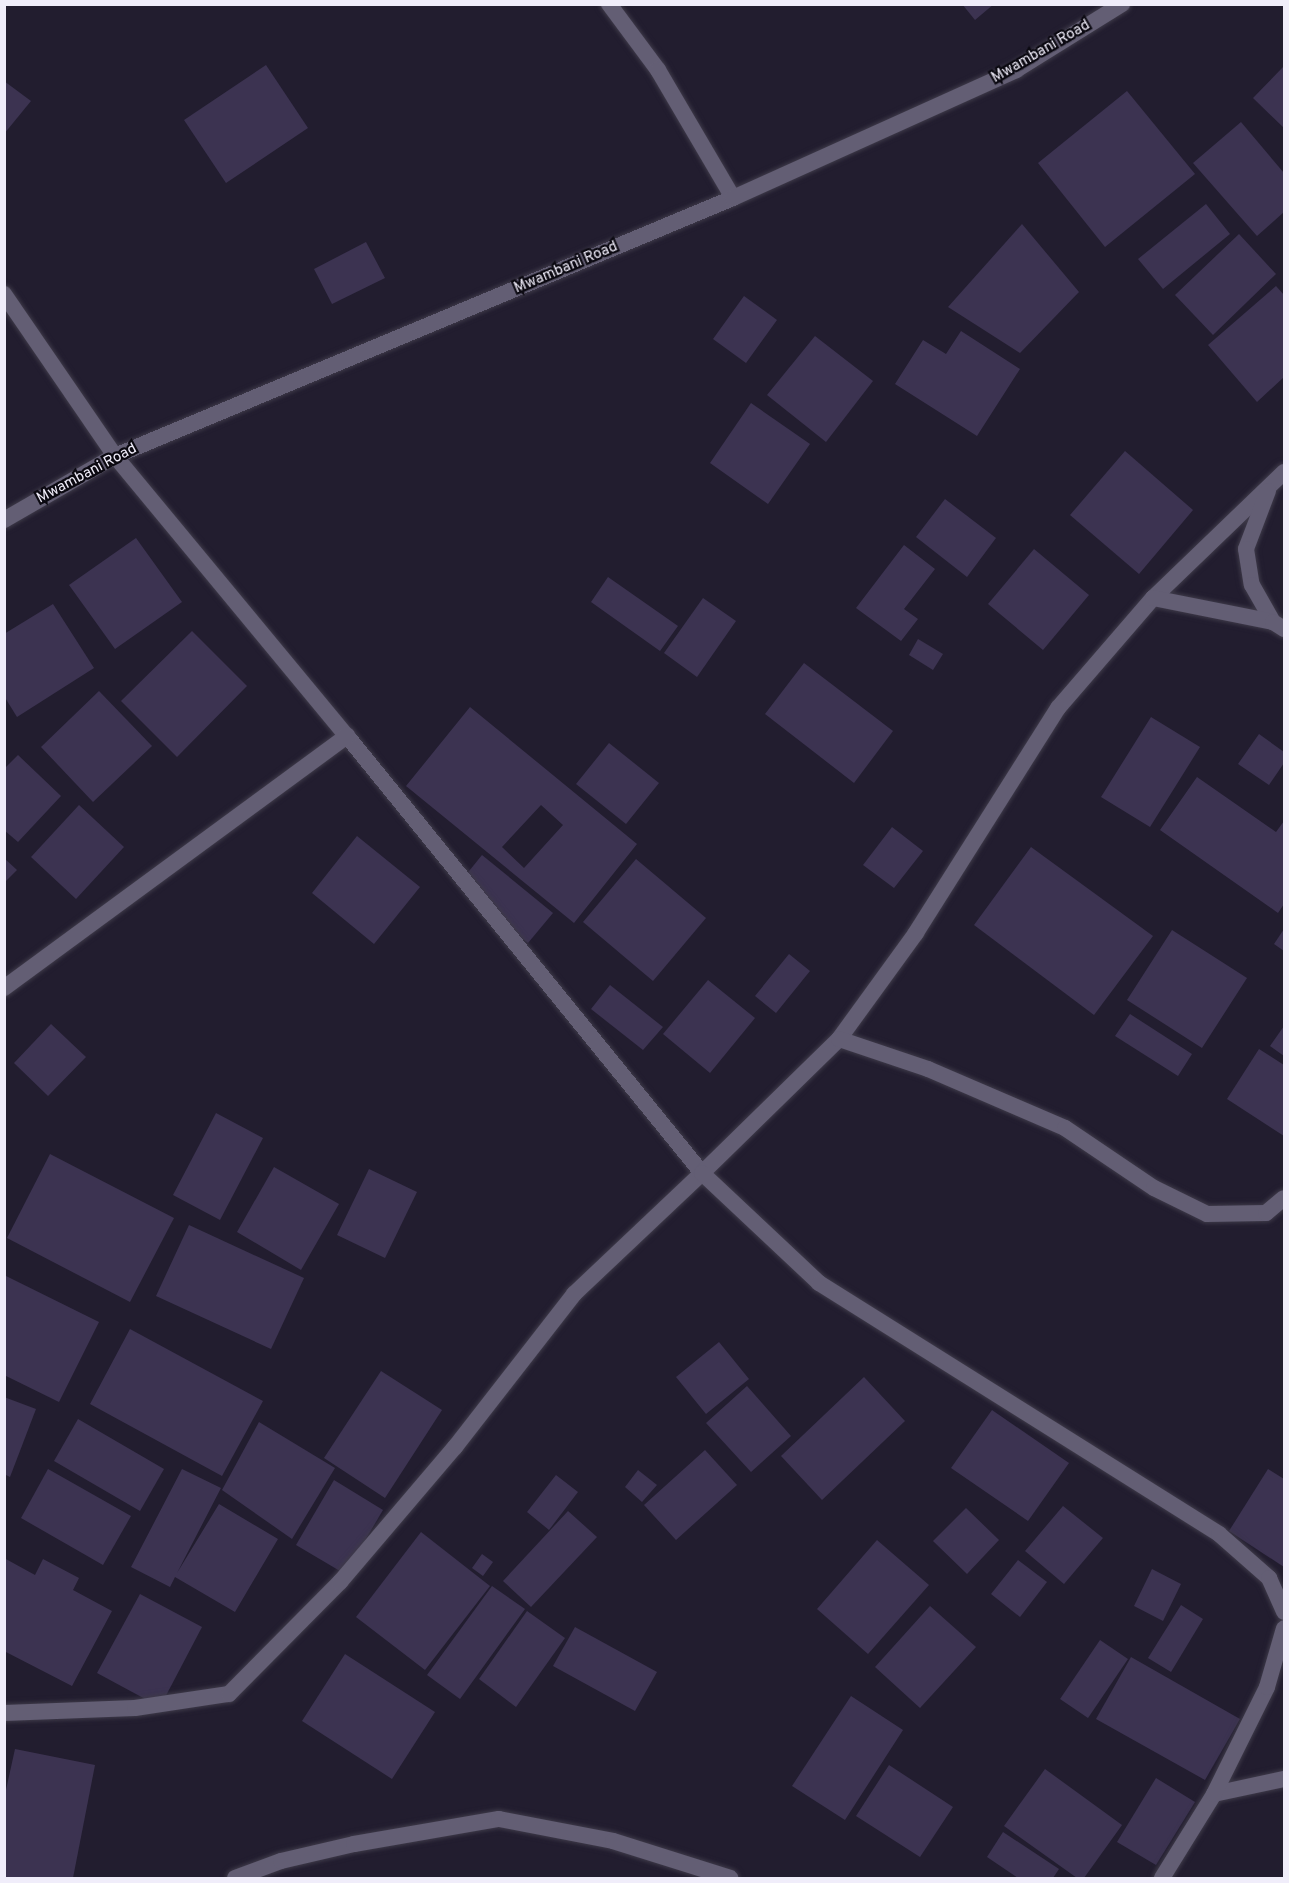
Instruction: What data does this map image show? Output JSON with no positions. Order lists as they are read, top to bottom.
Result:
{
  "streets": {
    "street": ["Mwambani Road"]
  }
}
